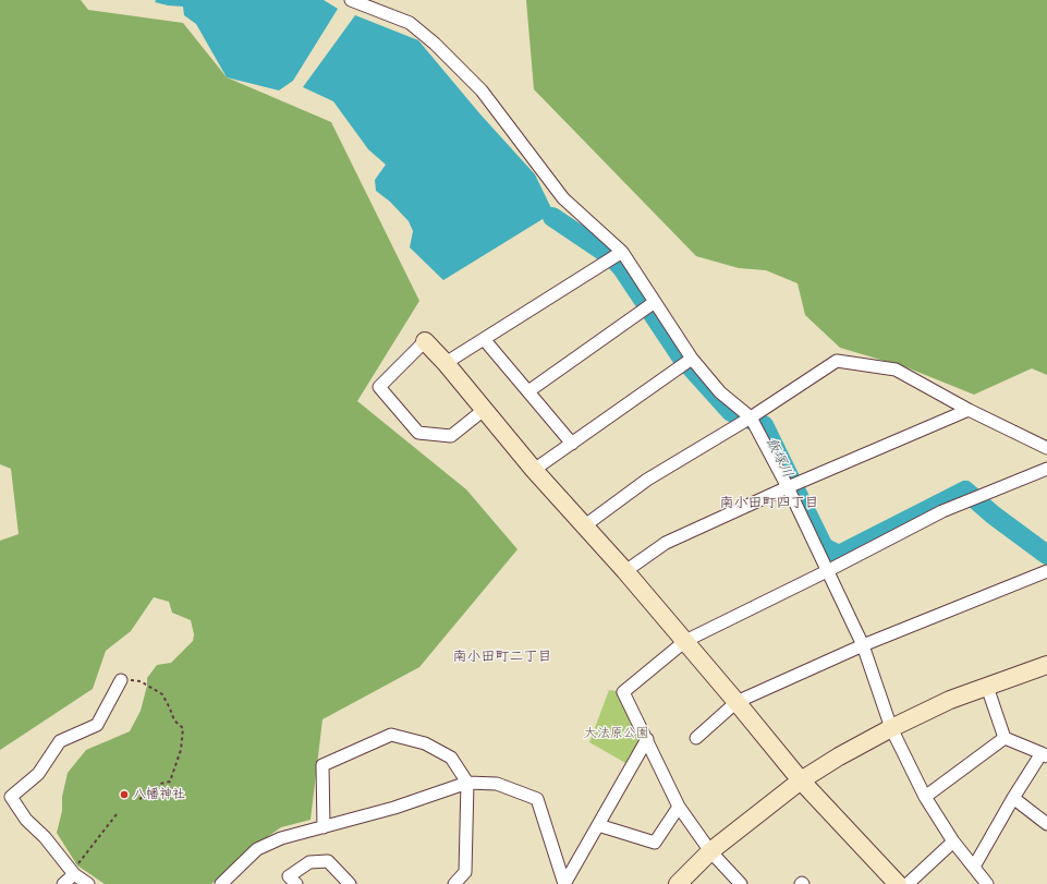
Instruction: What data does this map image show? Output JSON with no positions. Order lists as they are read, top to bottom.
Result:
{
  "districts": ["南小田町四丁目", "南小田町二丁目"],
  "water": ["飯塚川"],
  "parks": ["大法原公園"],
  "places": ["八幡神社"]
}
